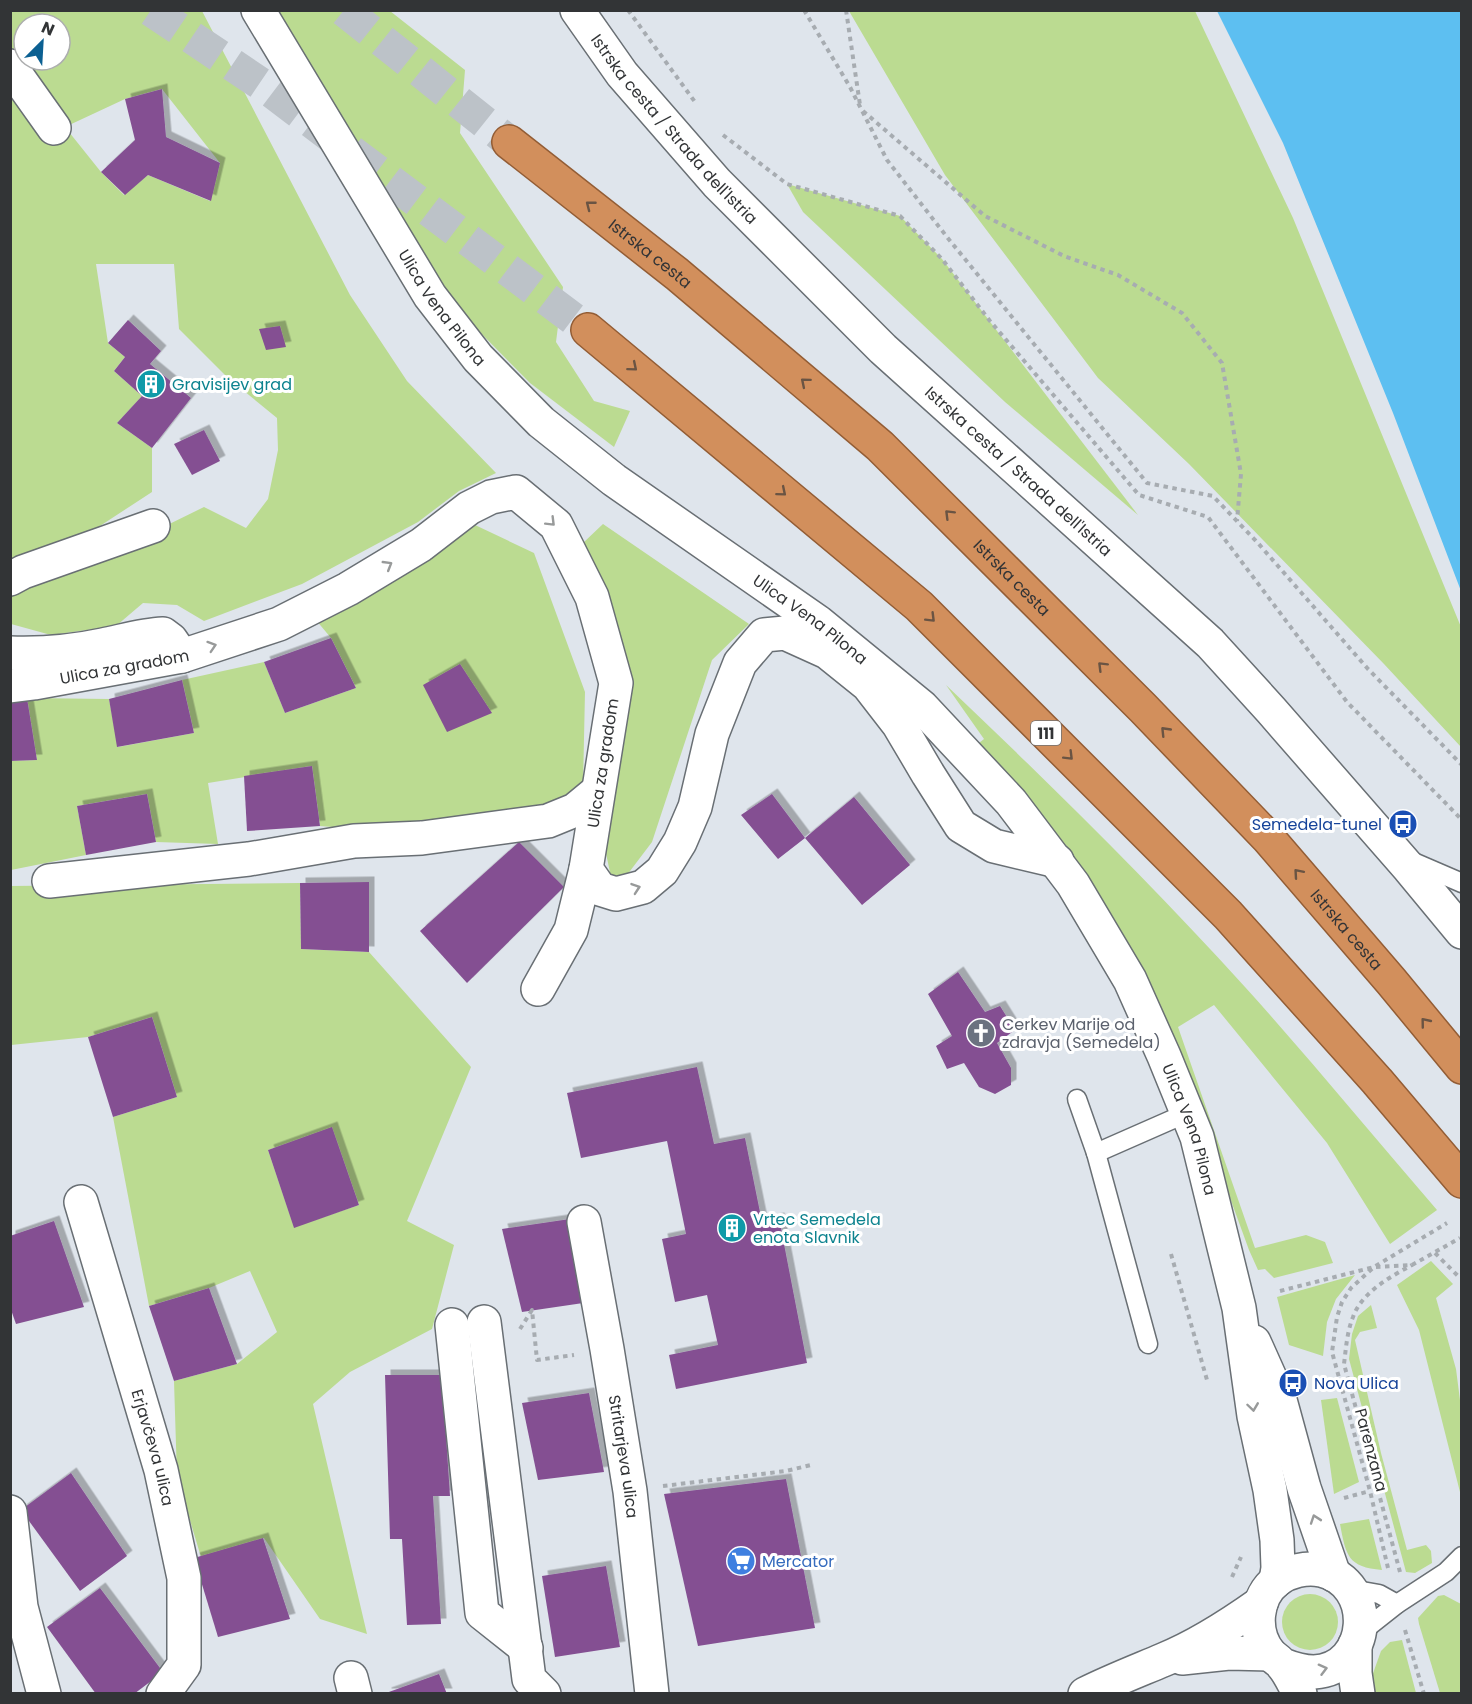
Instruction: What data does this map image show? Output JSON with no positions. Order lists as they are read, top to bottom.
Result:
{
  "streets": {
    "highway": ["Istrska cesta", "111"],
    "street": [
      "Istrska cesta / Strada dell'Istria",
      "Ulica Vena Pilona",
      "Ulica za gradom",
      "Erjavčeva ulica",
      "Stritarjeva ulica"
    ],
    "path": ["Parenzana"]
  },
  "places": {
    "building": ["Gravisijev grad", "Vrtec Semedela enota Slavnik"],
    "bus stop": ["Semedela-tunel", "Nova Ulica"],
    "church": ["Cerkev Marije od zdravja (Semedela)"],
    "supermarket": ["Mercator"]
  },
  "north": "top right"
}
